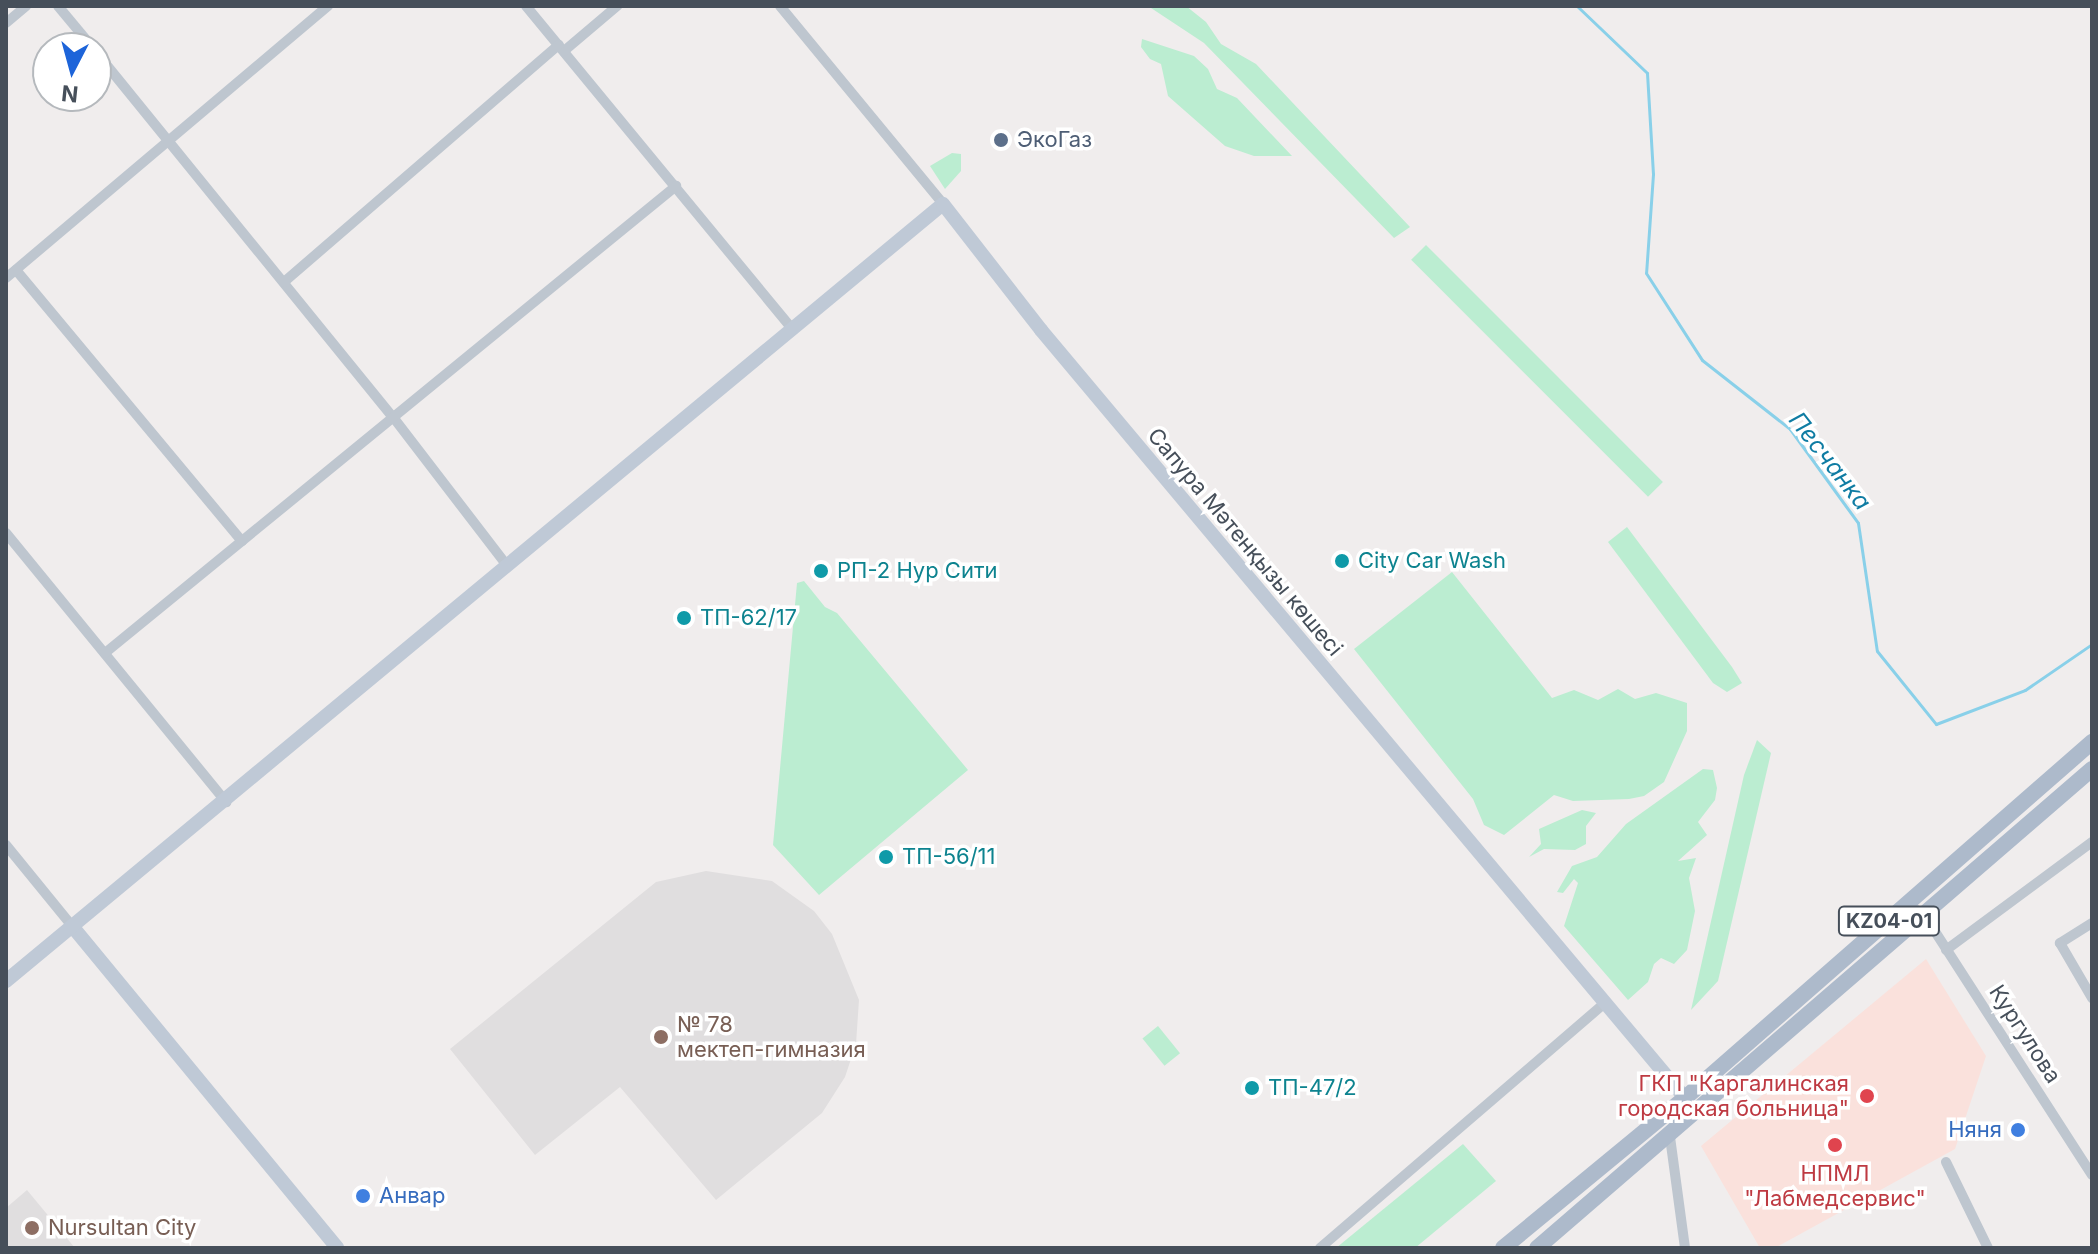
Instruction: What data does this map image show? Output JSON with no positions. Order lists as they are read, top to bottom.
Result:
{
  "streets": {
    "main road": ["KZ04-01"],
    "street": ["Сапура Мәтенқызы көшесі", "Кургулова"]
  },
  "crossings": [
    ["Сапура Мәтенқызы көшесі", "KZ04-01"],
    ["KZ04-01", "Кургулова"]
  ],
  "water": ["Песчанка"],
  "places": [
    "ЭкоГаз",
    "City Car Wash",
    "РП-2 Нур Сити",
    "ТП-62/17",
    "ТП-56/11",
    "№ 78 мектеп-гимназия",
    "ТП-47/2",
    "ГКП \"Каргалинская городская больница\"",
    "Няня",
    "НПМЛ \"Лабмедсервис\"",
    "Анвар",
    "Nursultan City"
  ],
  "north": "bottom"
}
